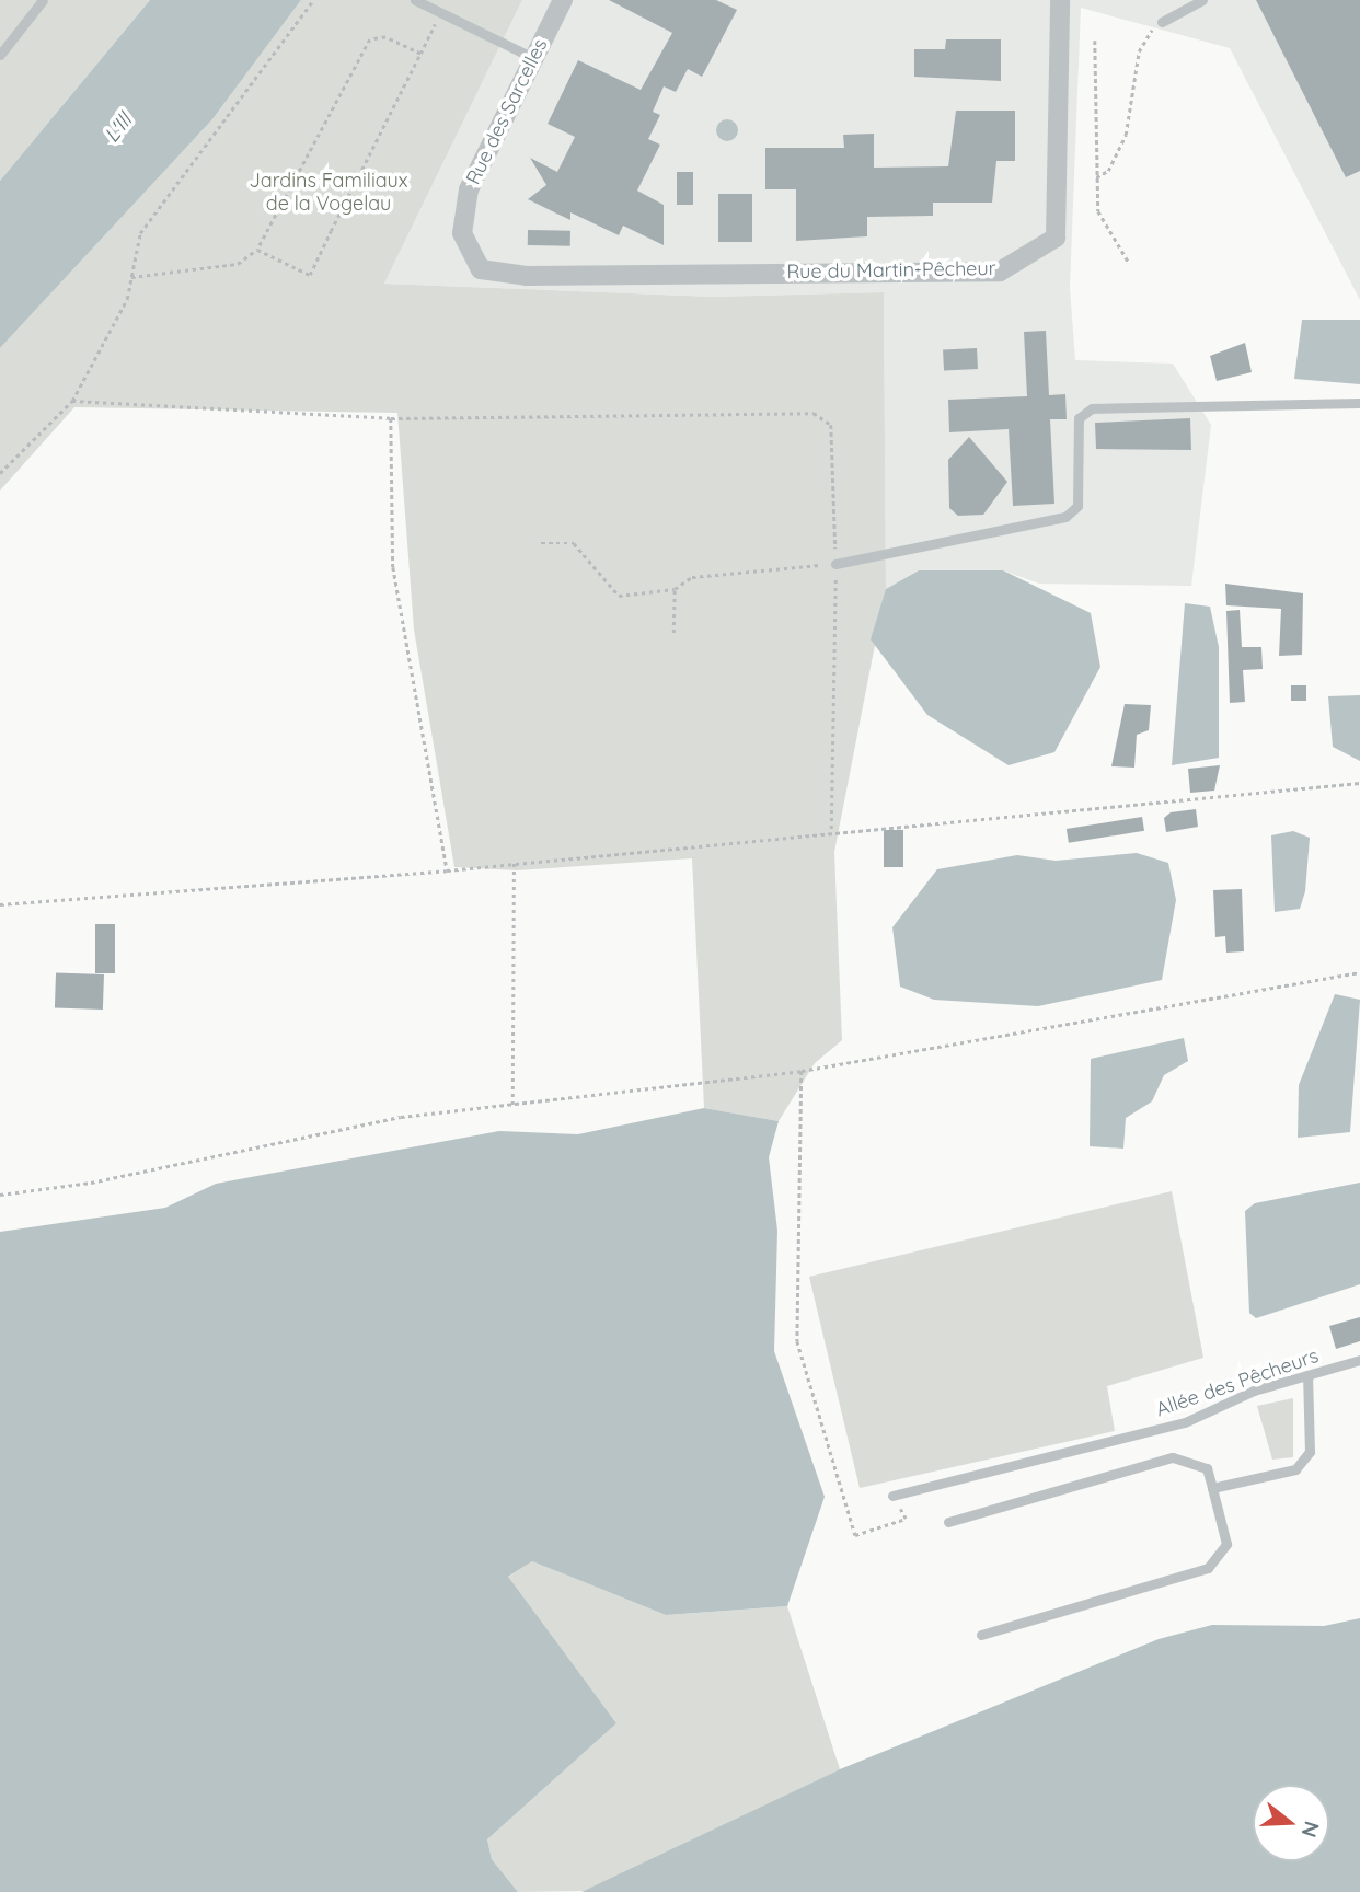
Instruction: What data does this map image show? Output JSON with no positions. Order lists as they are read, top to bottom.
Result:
{
  "streets": {
    "street": ["Rue des Sarcelles", "Rue du Martin-Pêcheur"],
    "lane": ["Allée des Pêcheurs"]
  },
  "crossings": [
    ["Rue des Sarcelles", "Rue du Martin-Pêcheur"]
  ],
  "water": ["L'Ill"],
  "parks": ["Jardins Familiaux de la Vogelau"],
  "north": "right"
}
